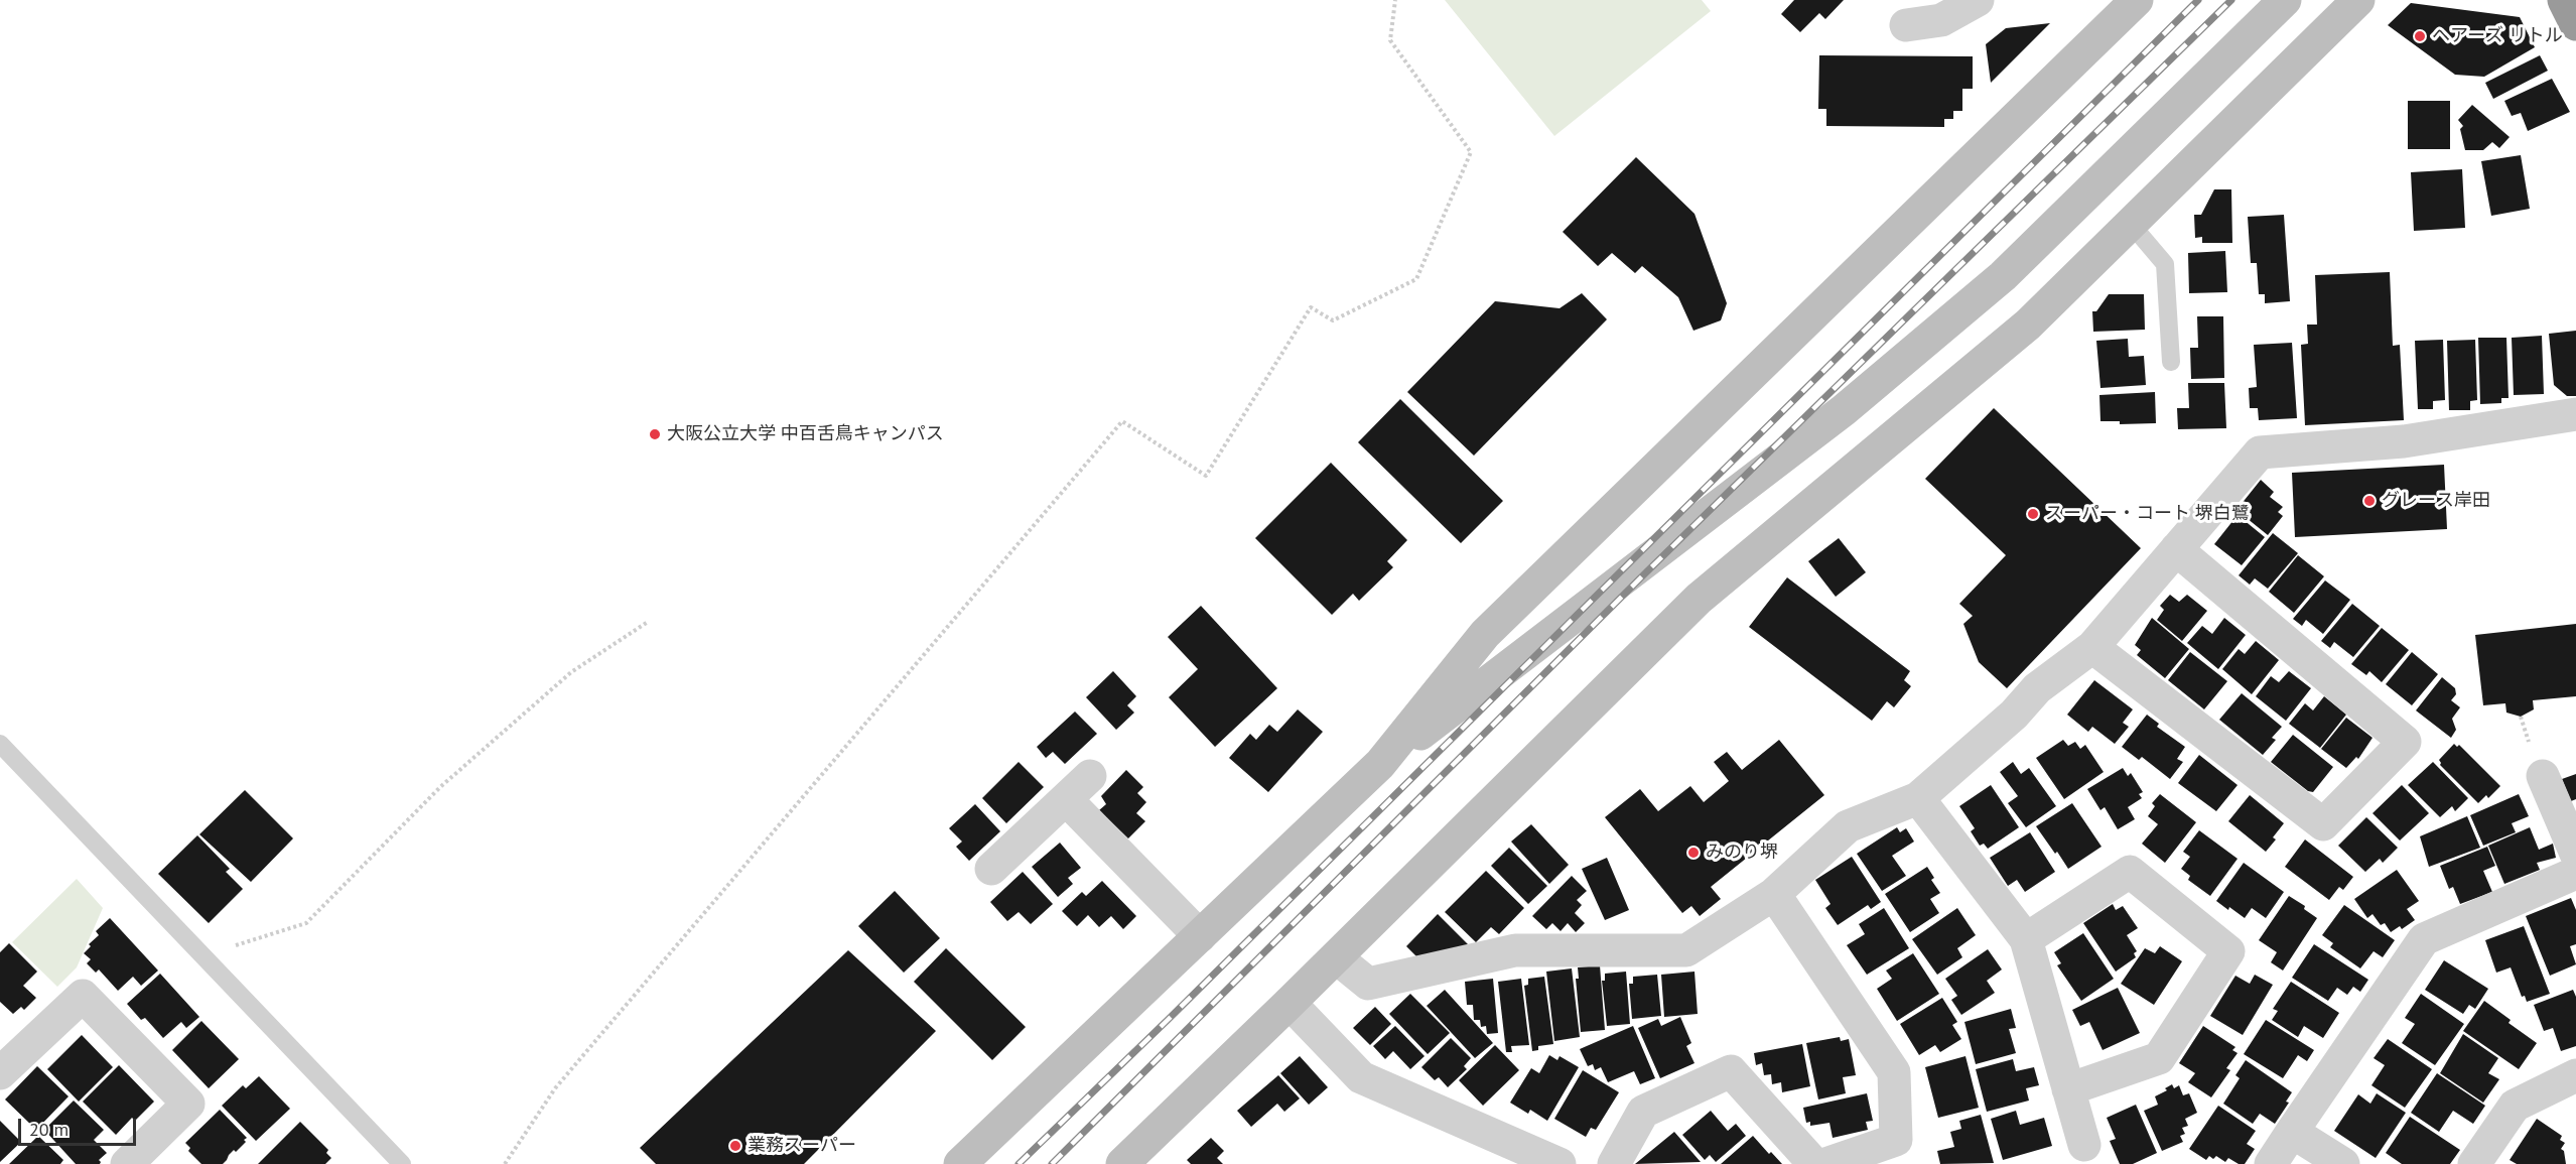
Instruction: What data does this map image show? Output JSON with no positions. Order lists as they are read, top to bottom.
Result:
{
  "places": [
    "ヘアーズ リトル",
    "大阪公立大学 中百舌鳥キャンパス",
    "グレース岸田",
    "スーパー・コート 堺白鷺",
    "みのり堺",
    "業務スーパー"
  ],
  "scale_bar": "20 m"
}
